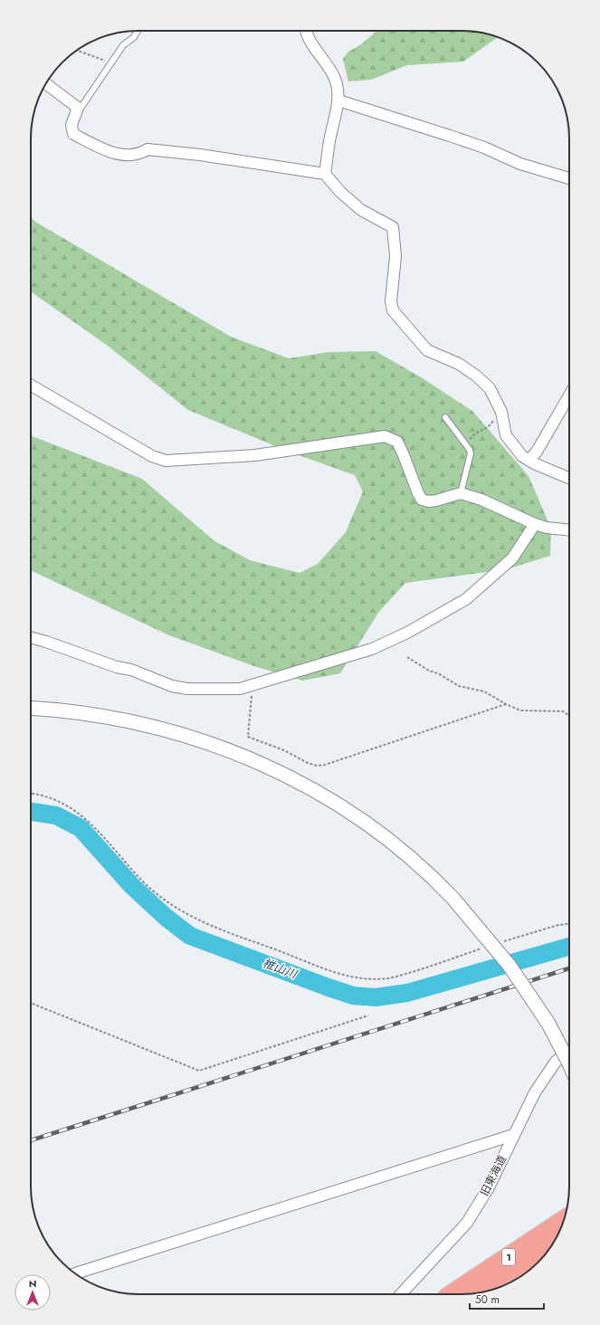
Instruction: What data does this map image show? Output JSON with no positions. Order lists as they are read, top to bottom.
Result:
{
  "streets": {
    "highway": ["1"],
    "street": ["旧東海道"]
  },
  "water": ["椎山川"],
  "scale_bar": "50 m",
  "north": "top"
}
